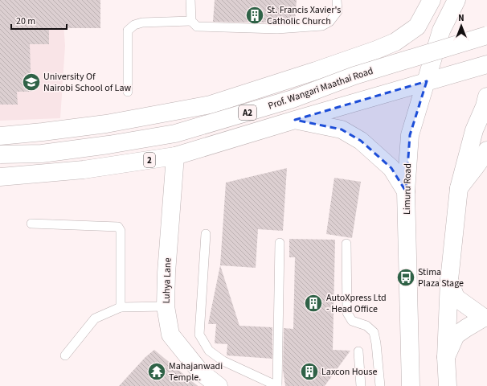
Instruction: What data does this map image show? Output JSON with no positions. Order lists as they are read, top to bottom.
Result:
{
  "streets": {
    "main road": [
      "Prof. Wangari Maathai Road",
      "A2",
      "2",
      "Limuru Road",
      "Luhya Lane"
    ]
  },
  "crossings": [
    ["2", "Limuru Road"],
    ["2", "Luhya Lane"]
  ],
  "places": {
    "building": ["St. Francis Xavier's Catholic Church", "AutoXpress Ltd - Head Office", "Laxcon House"],
    "school or university": ["University Of Nairobi School of Law"],
    "bus stop": ["Stima Plaza Stage"],
    "temple": ["Mahajanwadi Temple."]
  },
  "scale_bar": "20 m",
  "north": "top"
}
